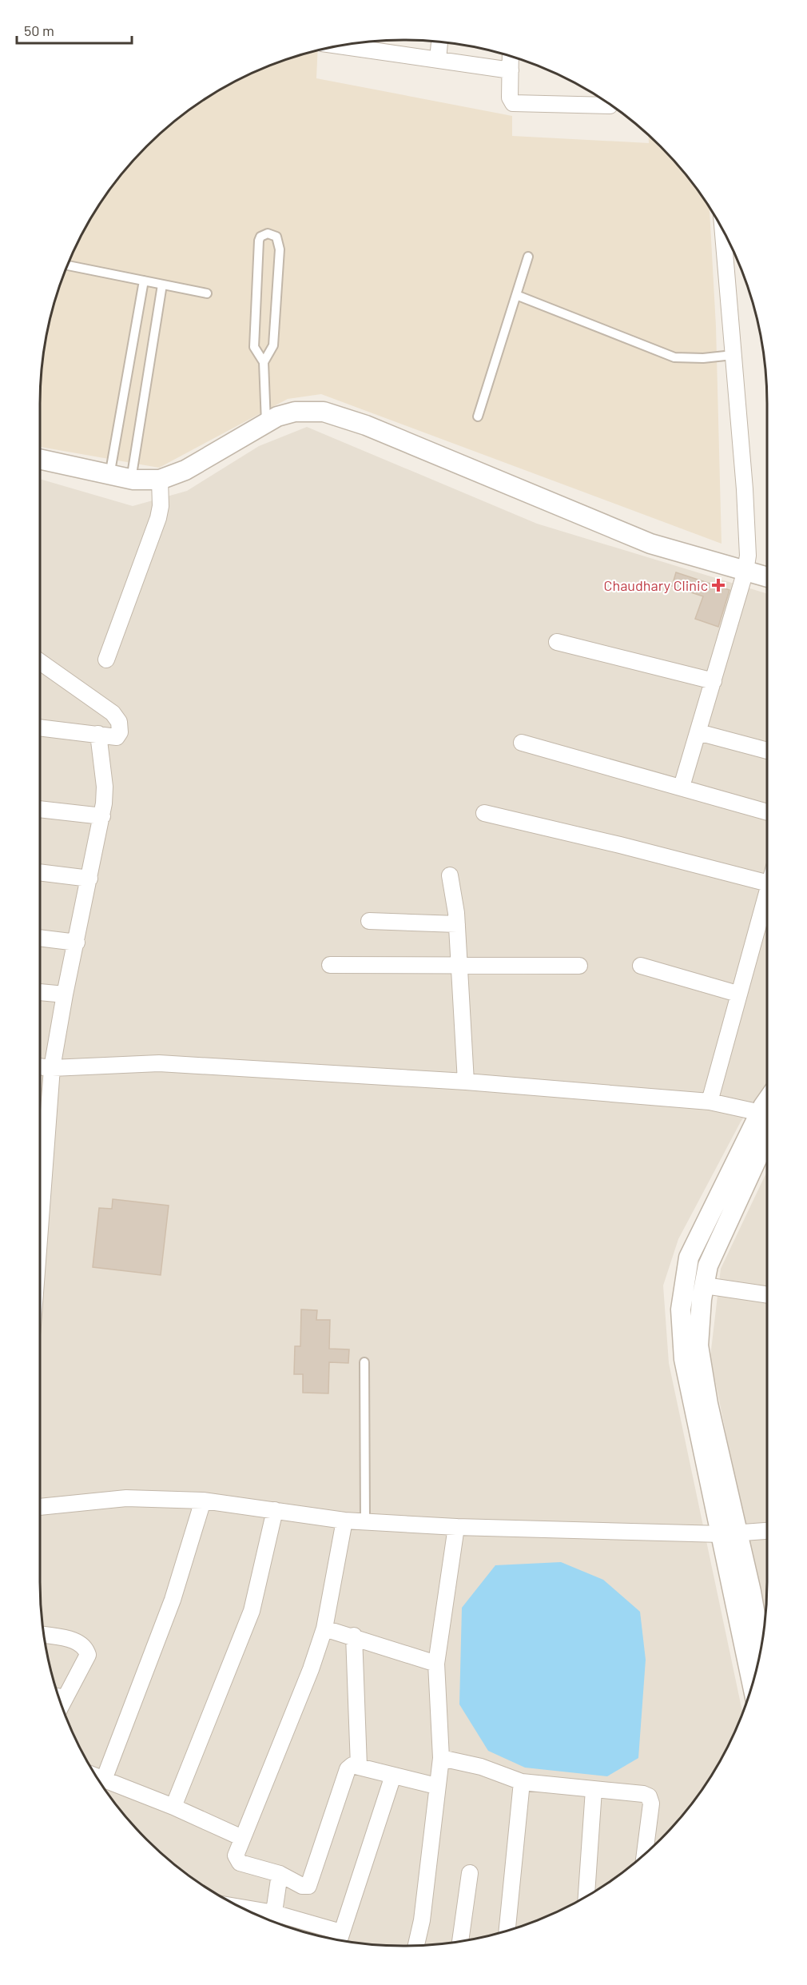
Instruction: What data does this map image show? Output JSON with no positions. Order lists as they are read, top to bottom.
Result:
{
  "places": {
    "health": ["Chaudhary Clinic"]
  },
  "scale_bar": "50 m"
}
